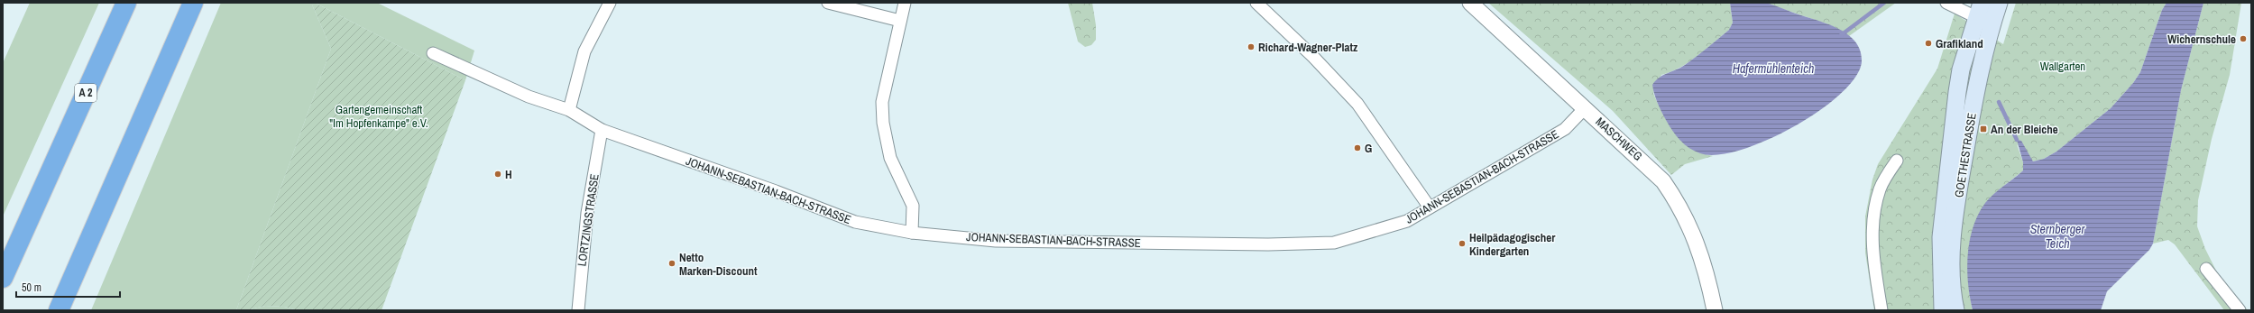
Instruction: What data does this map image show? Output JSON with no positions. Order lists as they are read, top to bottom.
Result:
{
  "streets": {
    "highway": ["A 2"],
    "main road": ["GOETHESTRASSE"],
    "street": ["MASCHWEG", "JOHANN-SEBASTIAN-BACH-STRASSE", "LORTZINGSTRASSE"]
  },
  "crossings": [
    ["MASCHWEG", "JOHANN-SEBASTIAN-BACH-STRASSE"],
    ["JOHANN-SEBASTIAN-BACH-STRASSE", "LORTZINGSTRASSE"]
  ],
  "water": ["Hafermühlenteich", "Sternberger Teich"],
  "parks": ["Wallgarten", "Gartengemeinschaft \"Im Hopfenkampe\" e.V."],
  "places": {
    "other": [
      "Wichernschule",
      "Grafikland",
      "Richard-Wagner-Platz",
      "G",
      "H",
      "Heilpädagogischer Kindergarten",
      "Netto Marken-Discount"
    ],
    "transit": ["An der Bleiche"]
  },
  "scale_bar": "50 m"
}
